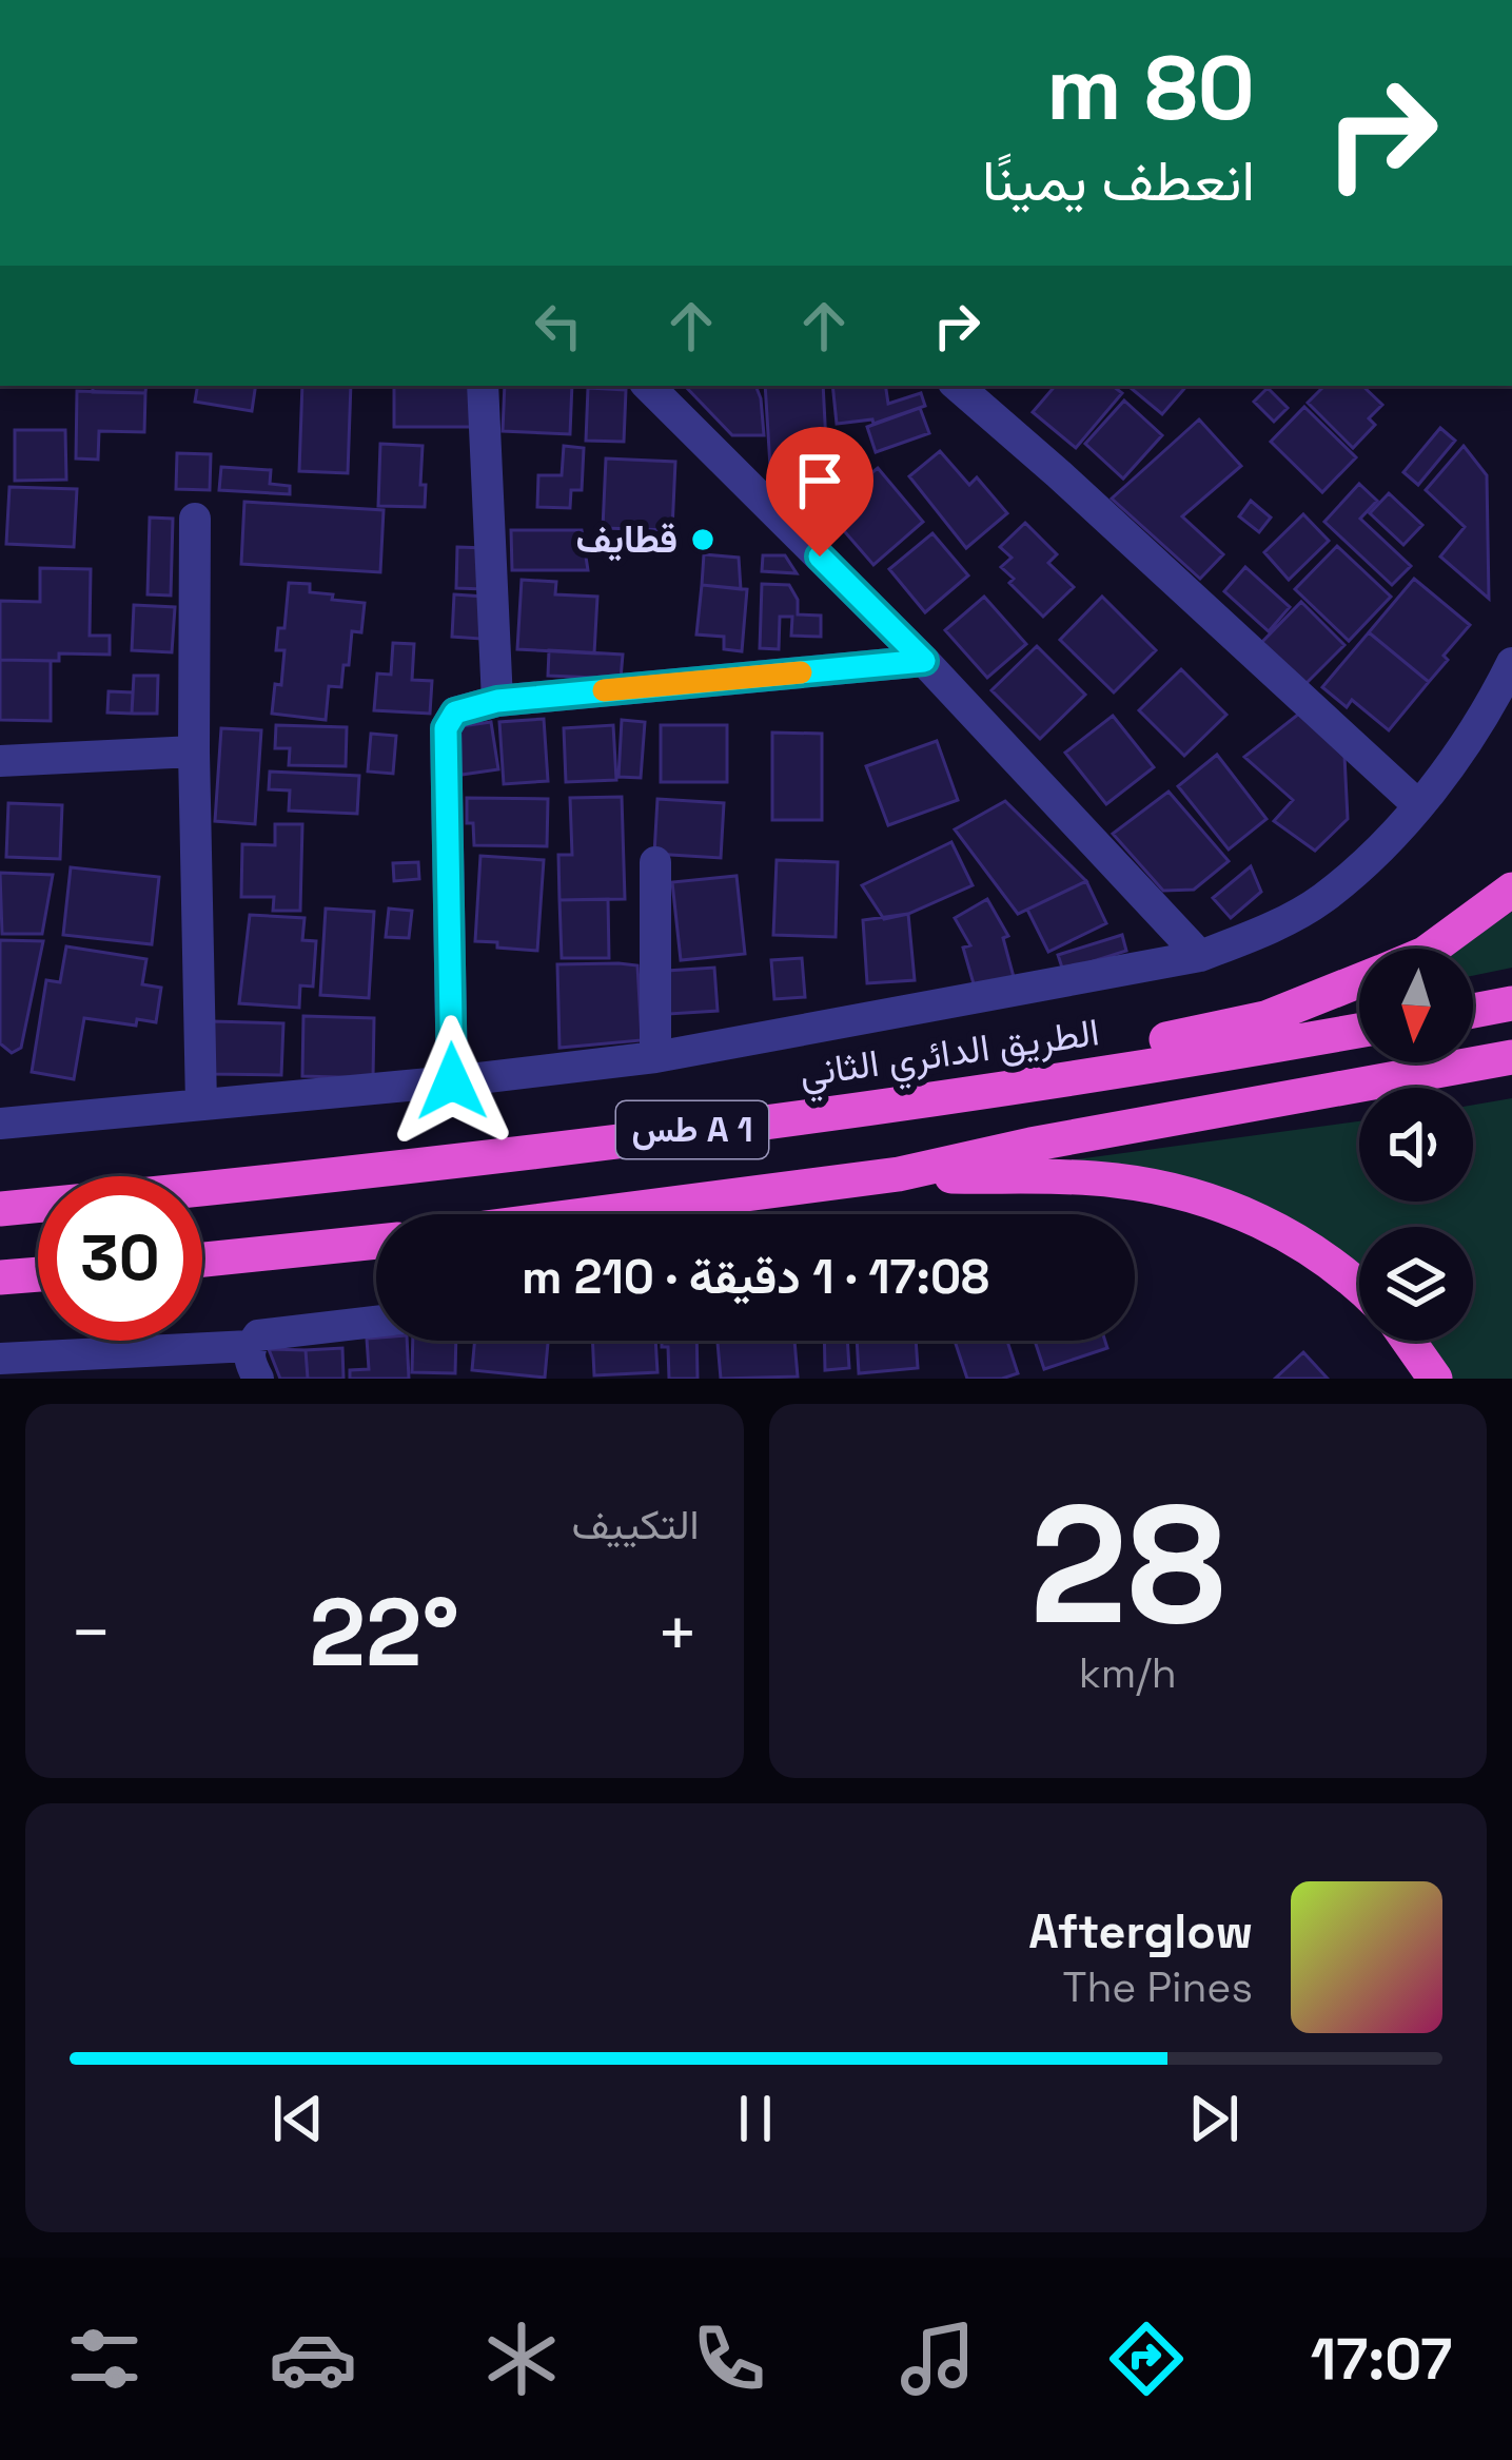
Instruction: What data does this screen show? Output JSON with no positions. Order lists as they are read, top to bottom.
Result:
{
  "streets": {
    "highway": ["الطريق الدائري الثاني", "طس A 1"]
  },
  "places": ["قطايف"],
  "north": "bottom",
  "page": {
    "turn": ["80 m", "انعطف يمينًا"],
    "limit": "30",
    "trip": "17:08 · 1 دقيقة · 210 m",
    "tile": [
      ["28", "km/h"],
      "التكييف"
    ],
    "heat": ["−", "22°", "+"],
    "song": ["Afterglow", "The Pines"],
    "tabs": "17:07"
  }
}
